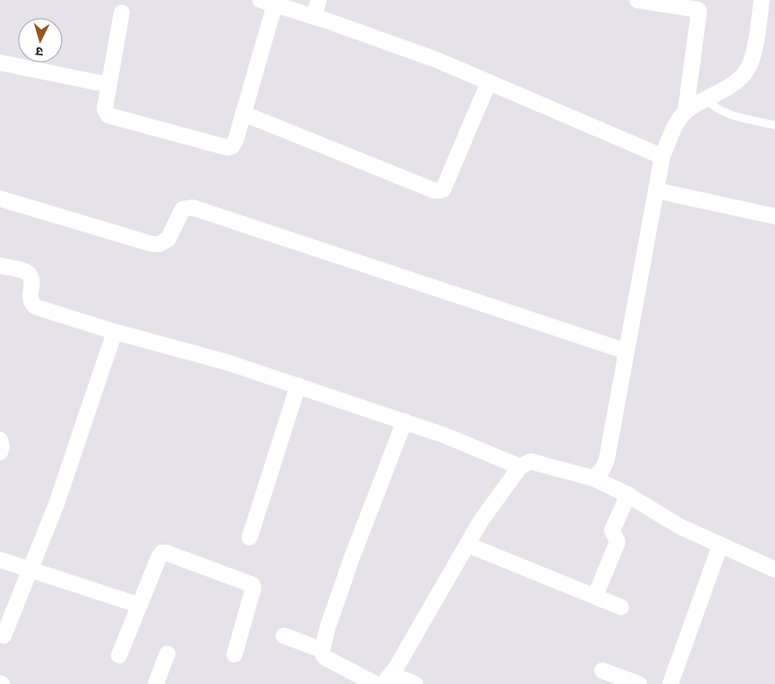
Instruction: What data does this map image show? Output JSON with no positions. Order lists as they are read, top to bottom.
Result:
{
  "north": "bottom"
}
